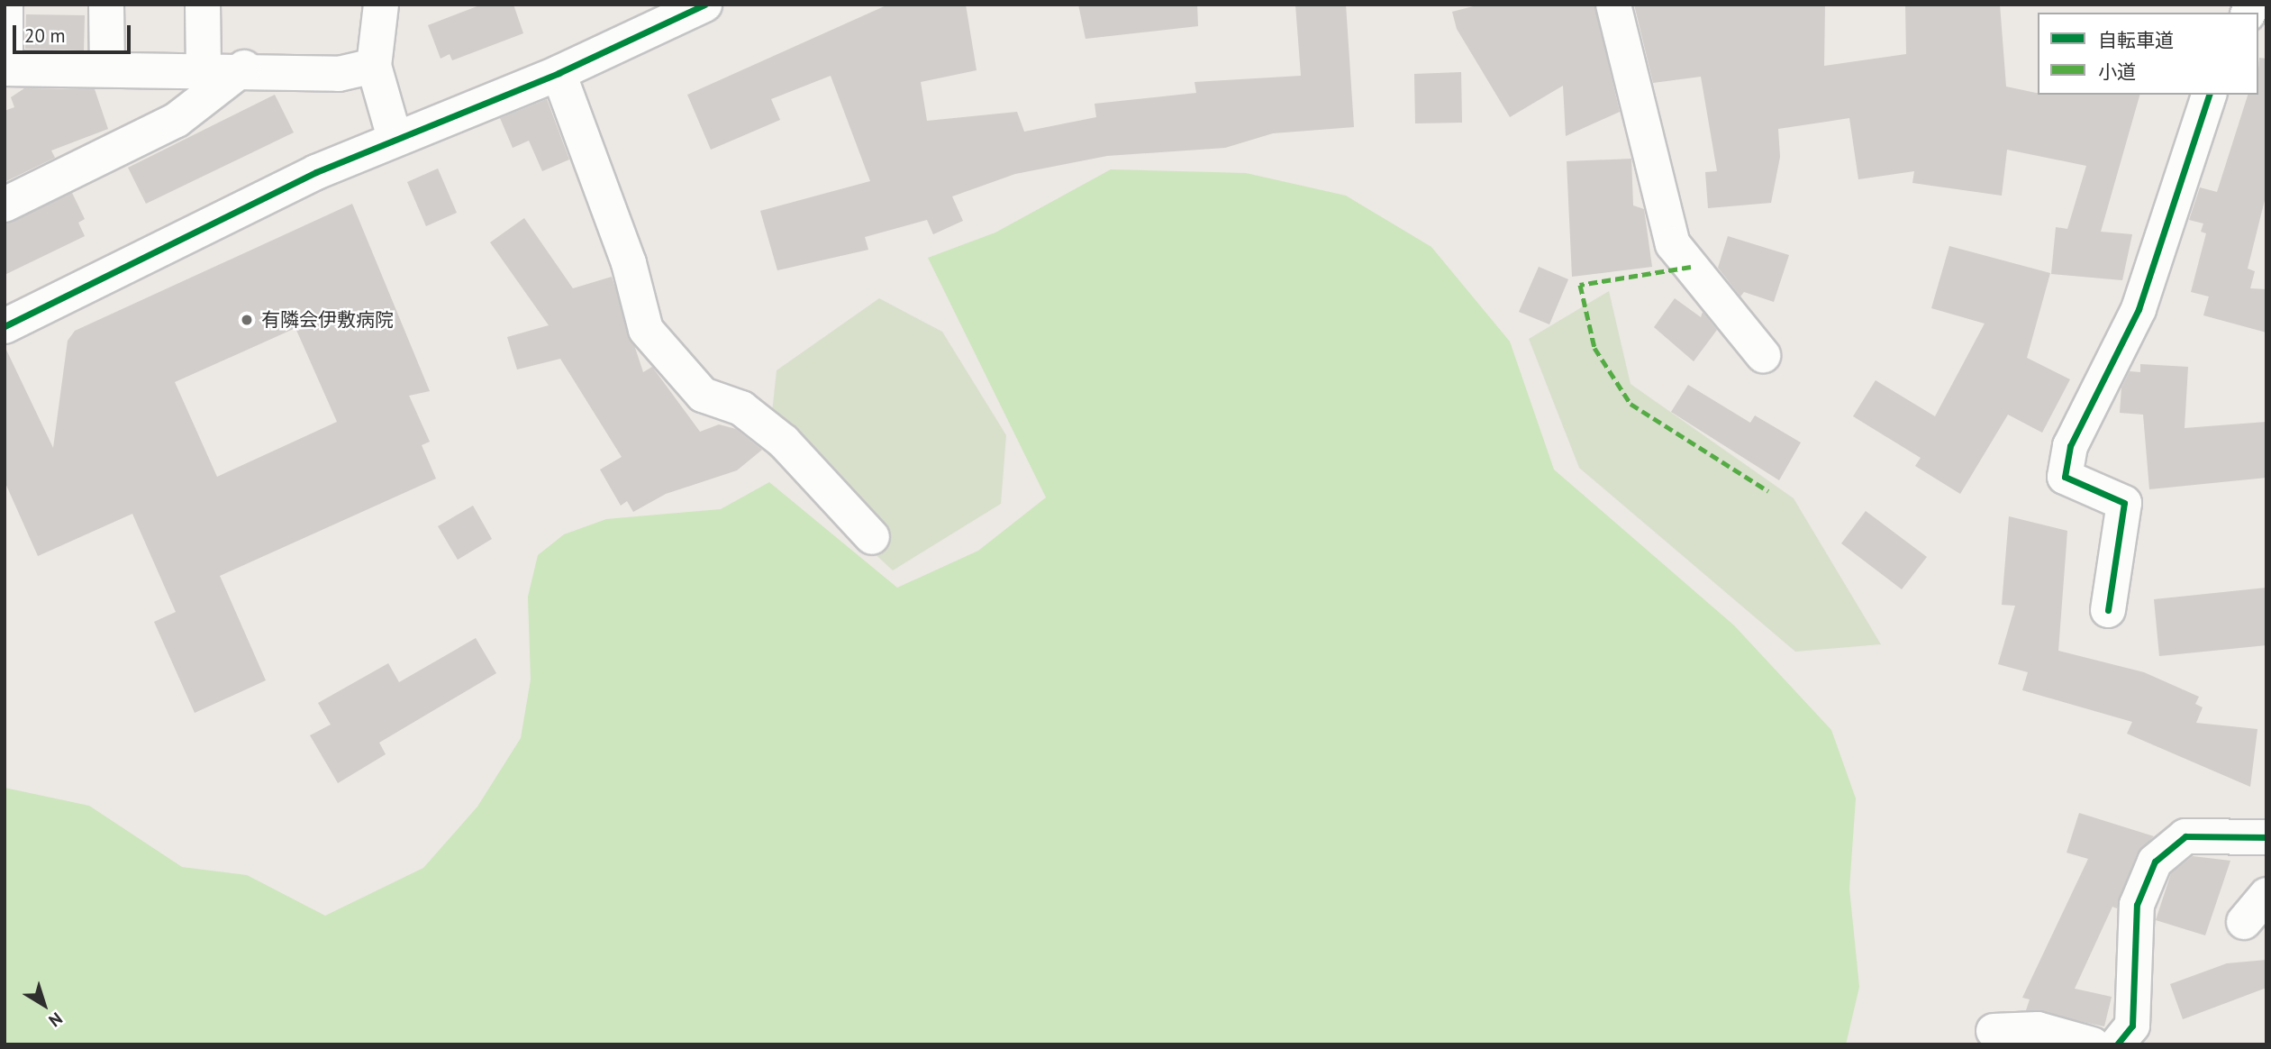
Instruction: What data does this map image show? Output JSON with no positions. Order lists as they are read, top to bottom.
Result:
{
  "places": ["有隣会伊敷病院"],
  "legend": ["自転車道", "小道"],
  "scale_bar": "20 m",
  "north": "bottom right"
}
